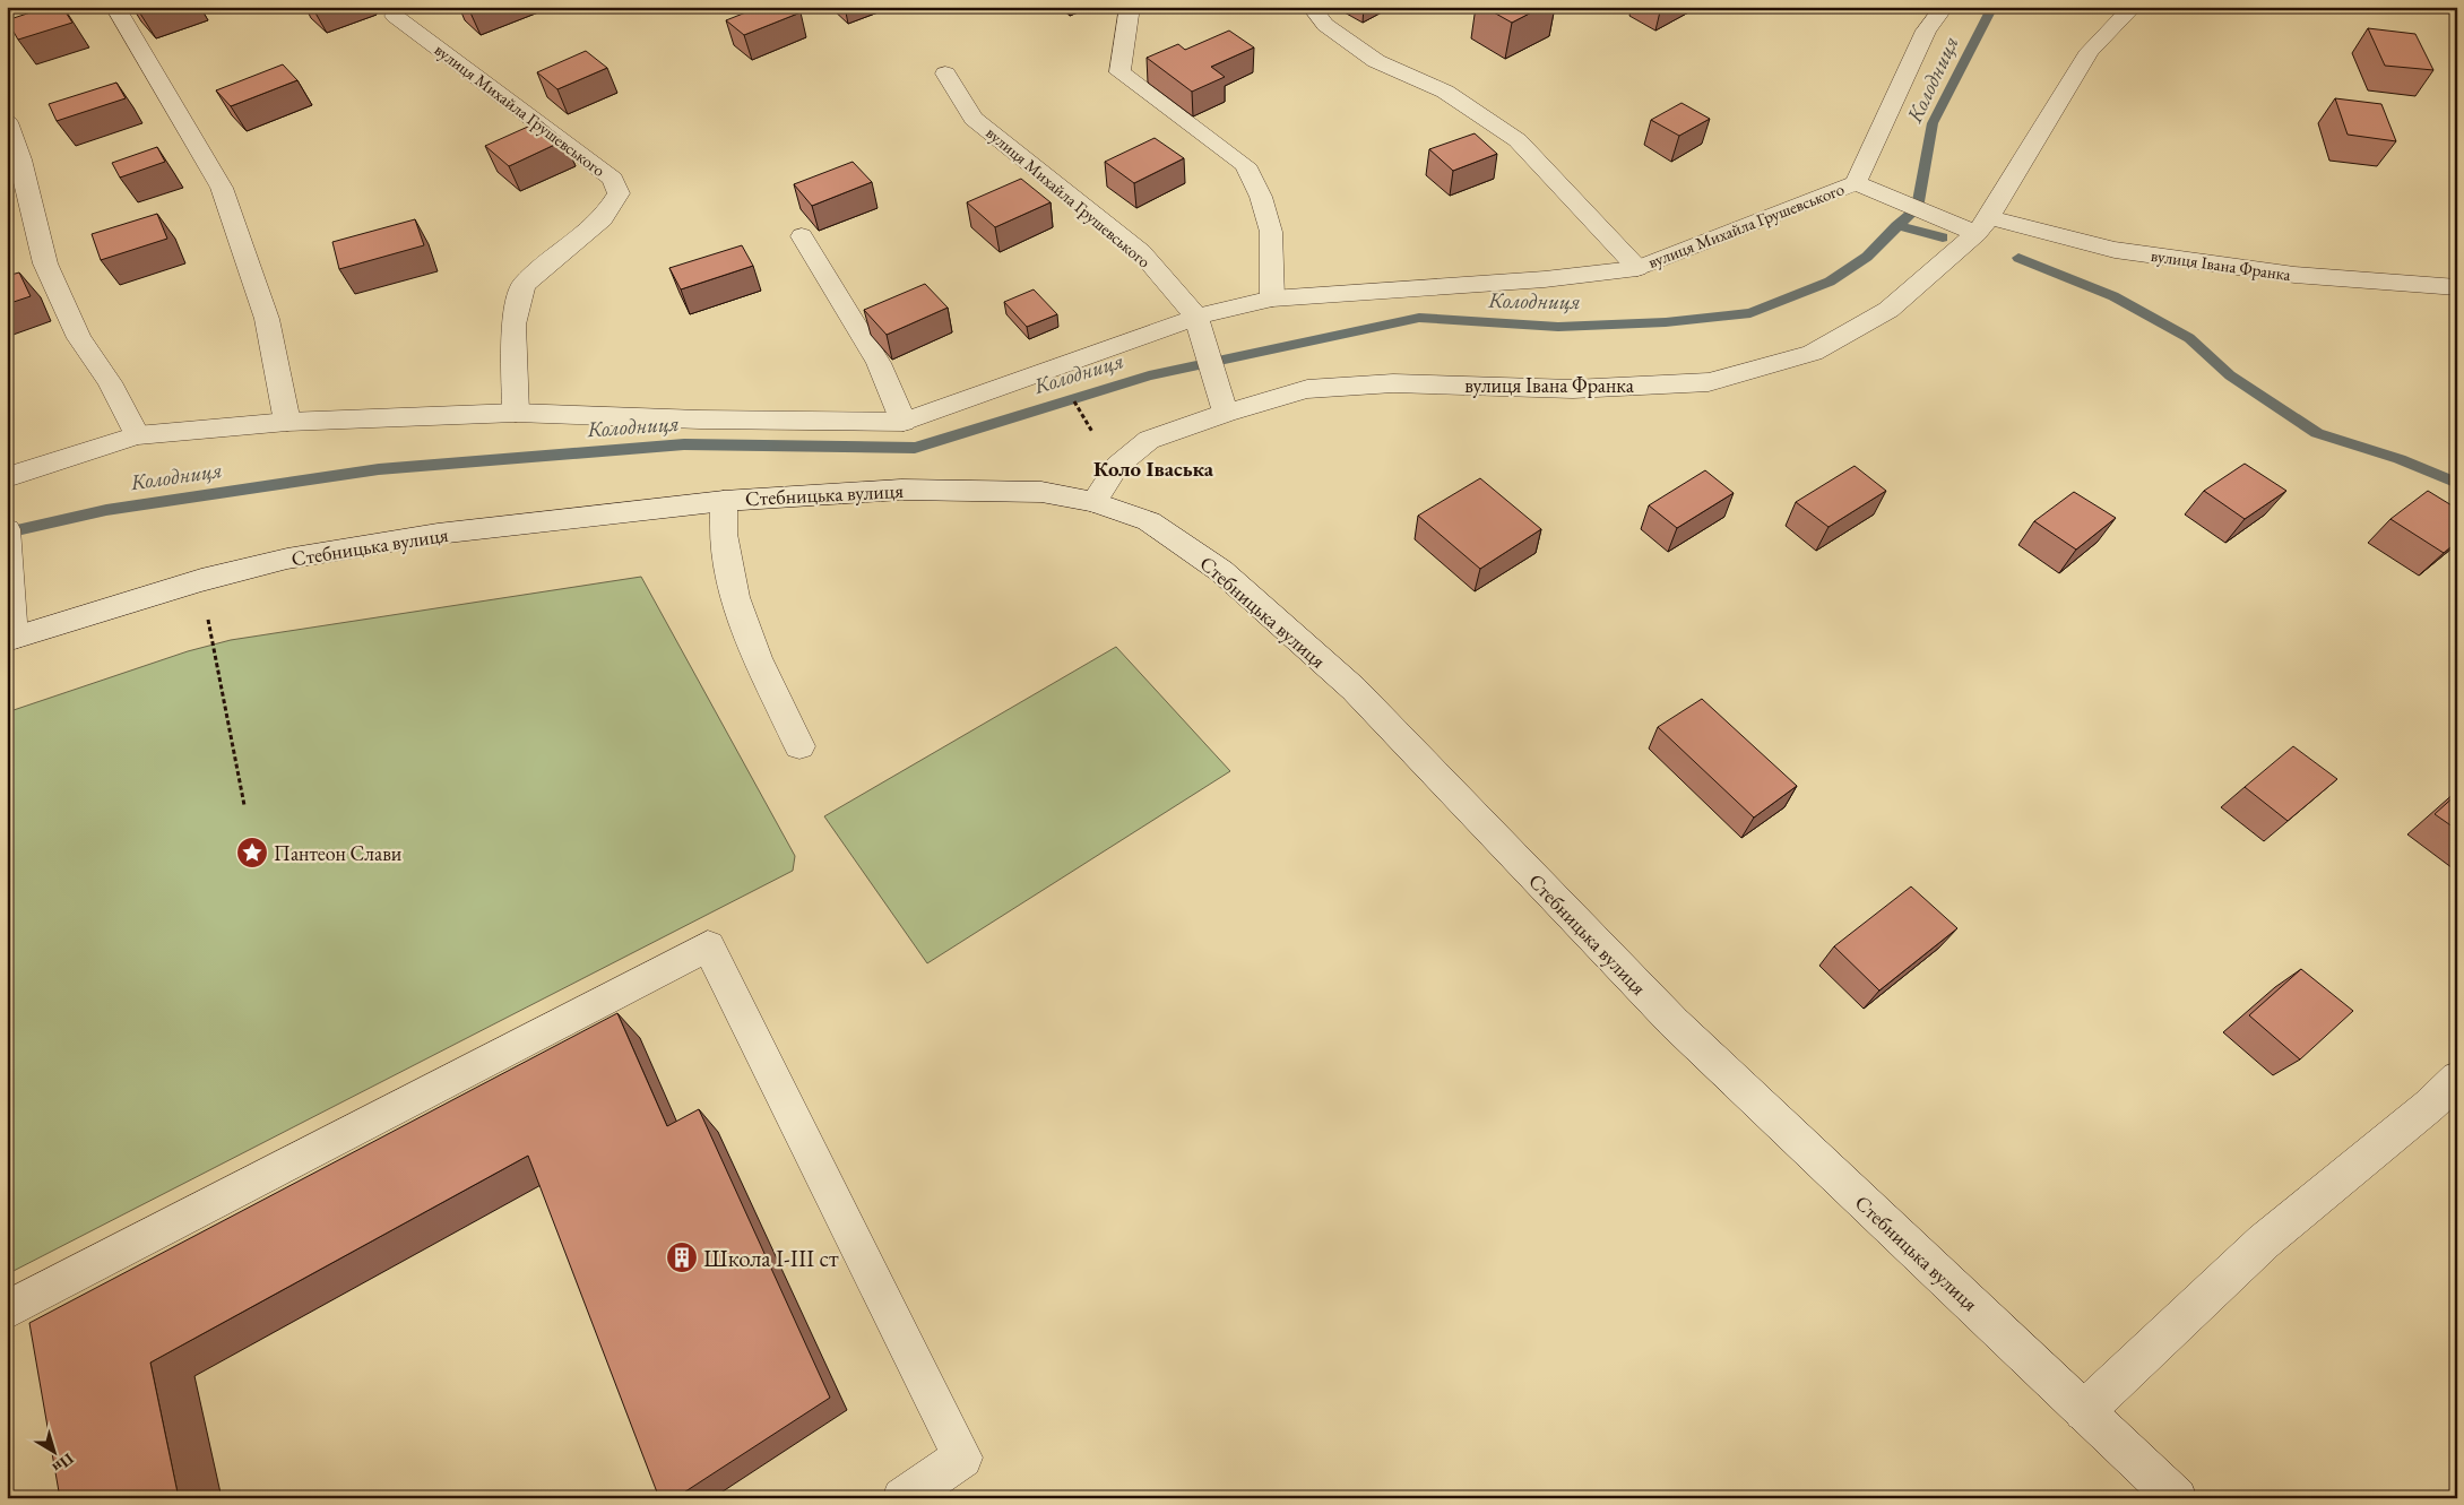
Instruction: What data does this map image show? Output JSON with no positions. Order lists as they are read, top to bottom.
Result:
{
  "streets": {
    "street": ["вулиця Михайла Грушевського", "вулиця Івана Франка", "Стебницька вулиця"]
  },
  "crossings": [
    ["вулиця Михайла Грушевського", "вулиця Івана Франка"],
    ["вулиця Івана Франка", "Стебницька вулиця"]
  ],
  "districts": ["Коло Іваська"],
  "water": ["Колодниця"],
  "places": {
    "place": ["Пантеон Слави"],
    "building": ["Школа І-ІІІ ст"]
  },
  "north": "bottom right"
}
